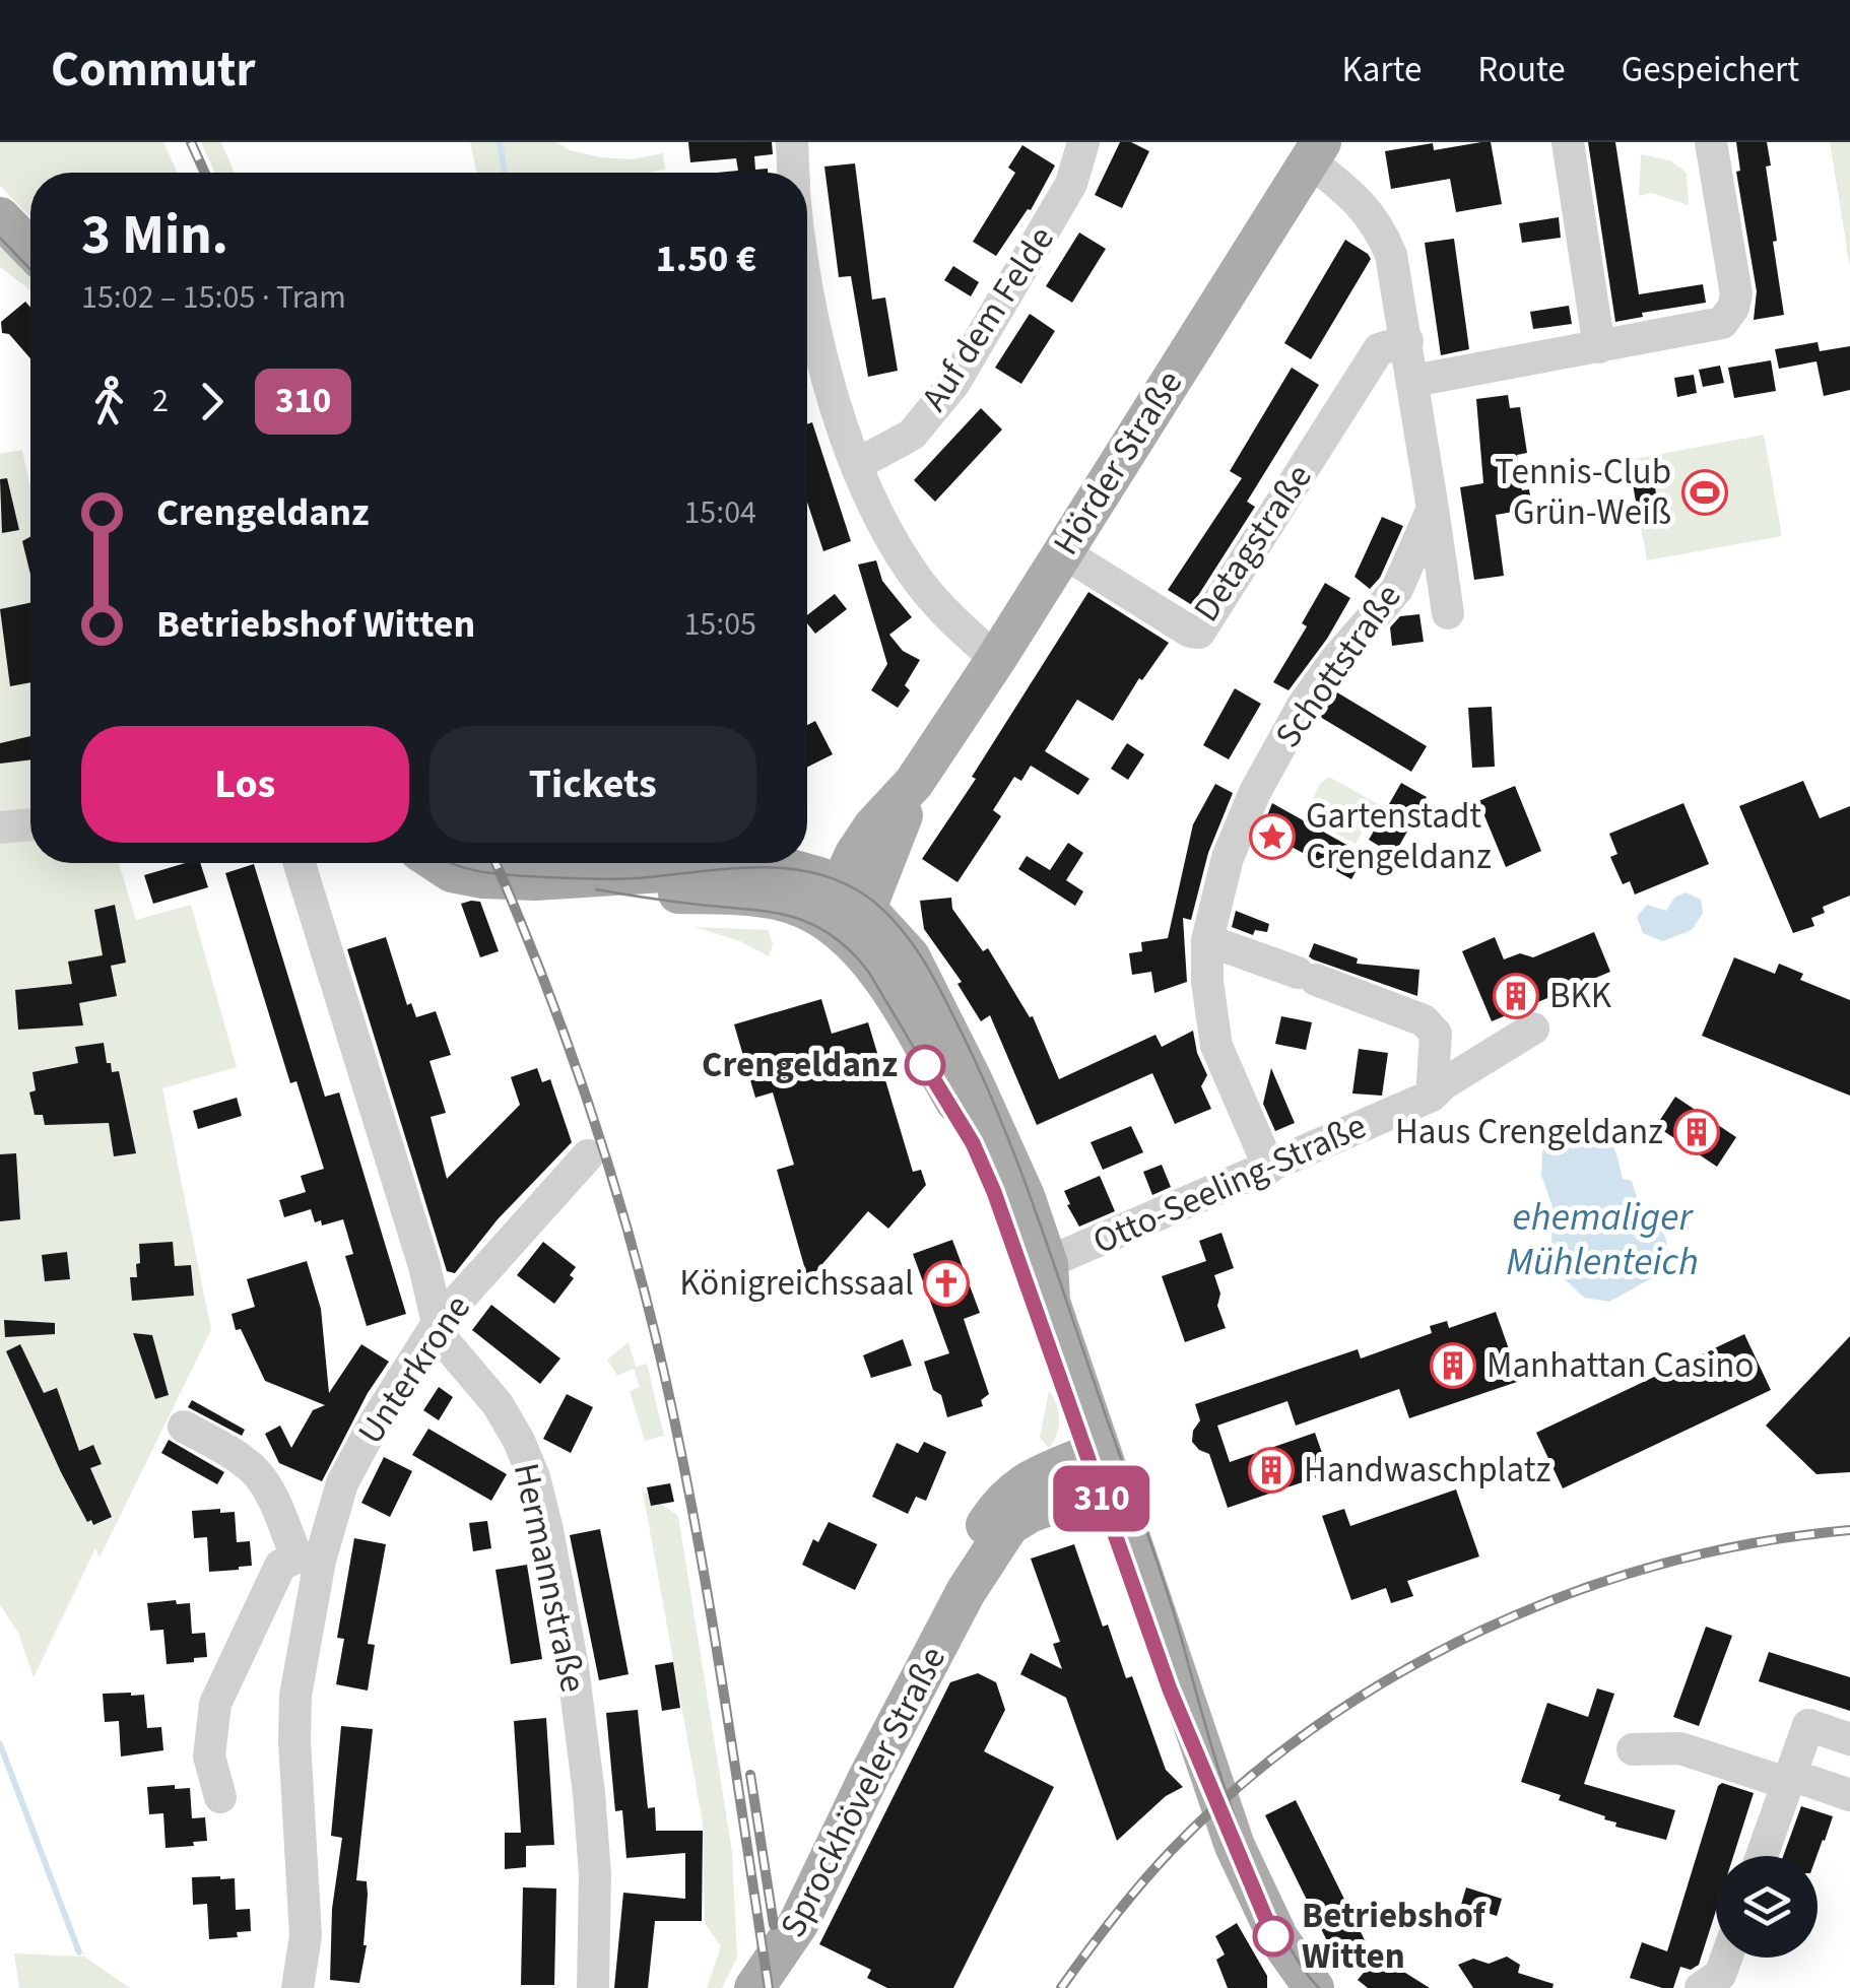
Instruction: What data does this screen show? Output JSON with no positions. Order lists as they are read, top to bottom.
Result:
{
  "streets": {
    "main road": ["Hörder Straße", "Sprockhöveler Straße"],
    "street": [
      "Auf dem Felde",
      "Detagstraße",
      "Schottstraße",
      "Otto-Seeling-Straße",
      "Unterkrone",
      "Hermannstraße"
    ]
  },
  "crossings": [
    ["Hörder Straße", "Detagstraße"],
    ["Hörder Straße", "Schottstraße"],
    ["Detagstraße", "Schottstraße"],
    ["Schottstraße", "Otto-Seeling-Straße"],
    ["Unterkrone", "Hermannstraße"]
  ],
  "water": ["ehemaliger Mühlenteich"],
  "places": {
    "sports": ["Tennis-Club Grün-Weiß"],
    "place": ["Gartenstadt Crengeldanz"],
    "building": [
      "BKK",
      "Haus Crengeldanz",
      "Manhattan Casino",
      "Handwaschplatz"
    ],
    "other": ["Crengeldanz", "Betriebshof Witten"],
    "church": ["Königreichssaal"]
  },
  "lines": ["tram line 310"],
  "page": {
    "header": "Commutr",
    "nav": ["Karte", "Route", "Gespeichert"],
    "on_map": "310",
    "heading": ["3 Min.", "15:02 – 15:05 · Tram", "1.50 €"],
    "legs": ["2", "310"],
    "list": [
      {
        "name": "Crengeldanz",
        "value": "15:04"
      },
      {
        "name": "Betriebshof Witten",
        "value": "15:05"
      }
    ],
    "buttons": ["Los", "Tickets"]
  }
}
